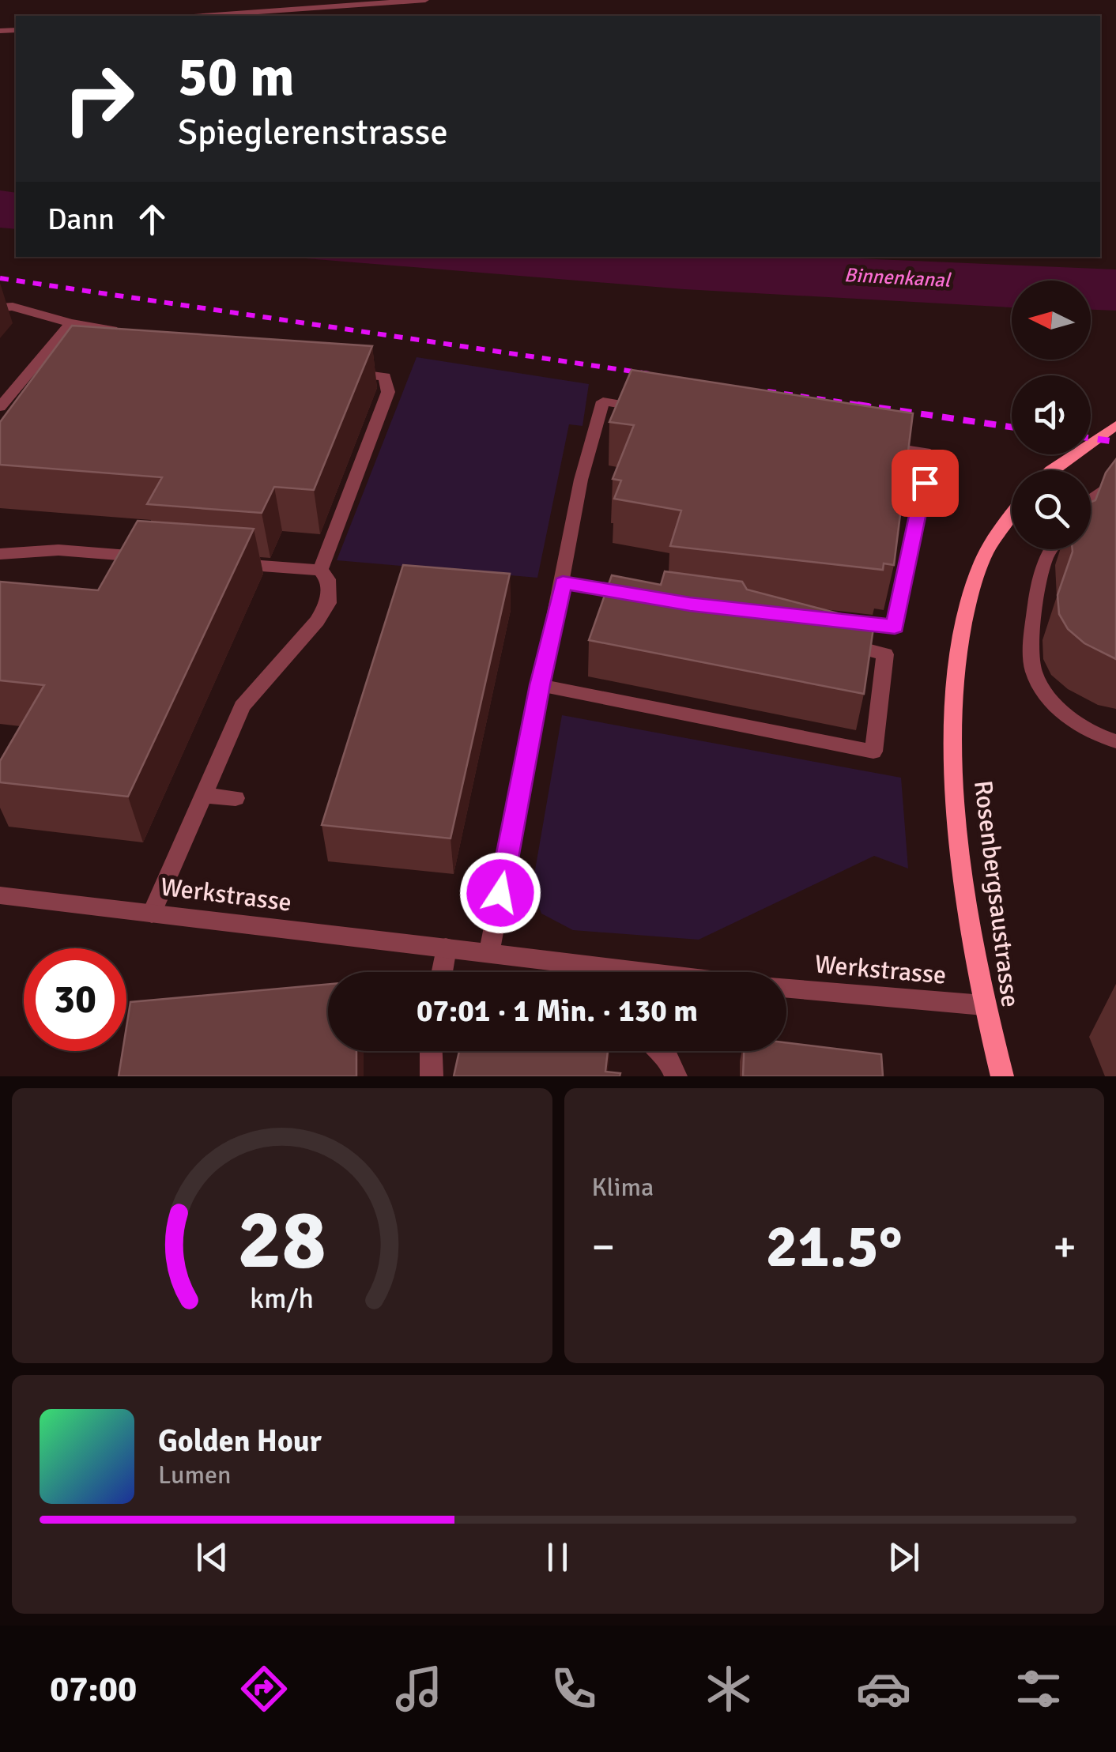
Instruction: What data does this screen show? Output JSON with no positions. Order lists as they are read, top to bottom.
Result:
{
  "streets": {
    "street": ["Rosenbergsaustrasse", "Werkstrasse"]
  },
  "crossings": [
    ["Rosenbergsaustrasse", "Werkstrasse"]
  ],
  "water": ["Binnenkanal"],
  "north": "left",
  "page": {
    "turn": ["50 m", "Spieglerenstrasse"],
    "then": "Dann",
    "limit": "30",
    "trip": "07:01 · 1 Min. · 130 m",
    "tile": "Klima",
    "heat": ["−", "21.5°", "+"],
    "song": ["Golden Hour", "Lumen"],
    "tabs": "07:00",
    "gauge": ["28", "km/h"]
  }
}
